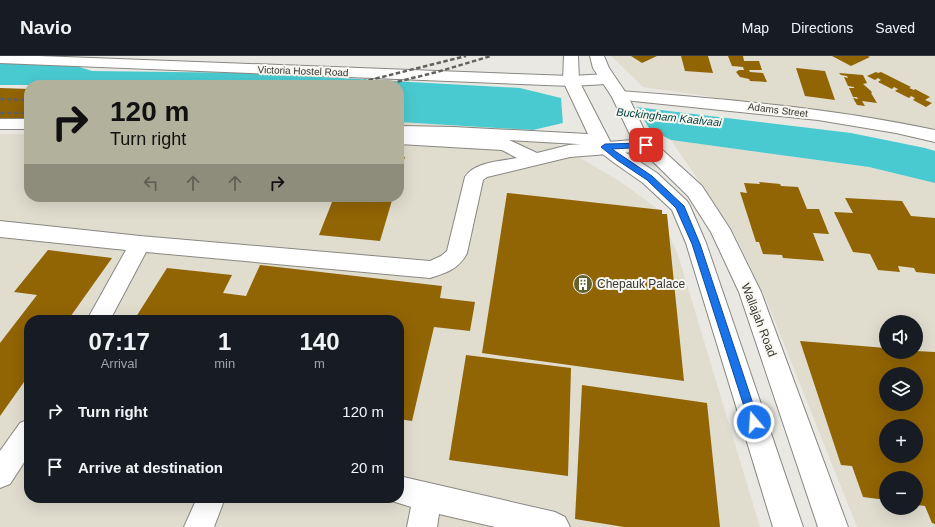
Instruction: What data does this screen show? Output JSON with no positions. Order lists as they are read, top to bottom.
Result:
{
  "streets": {
    "main road": ["Victoria Hostel Road", "Adams Street", "Wallajah Road"]
  },
  "water": ["Buckingham Kaalvaai"],
  "places": {
    "building": ["Chepauk Palace"]
  },
  "page": {
    "header": "Navio",
    "nav": ["Map", "Directions", "Saved"],
    "turn": ["120 m", "Turn right"],
    "map_buttons": ["+", "−"],
    "eta": [
      "07:17",
      "Arrival",
      "1",
      "min",
      "140",
      "m"
    ],
    "list": [
      {
        "name": "Turn right",
        "value": "120 m"
      },
      {
        "name": "Arrive at destination",
        "value": "20 m"
      }
    ]
  }
}
